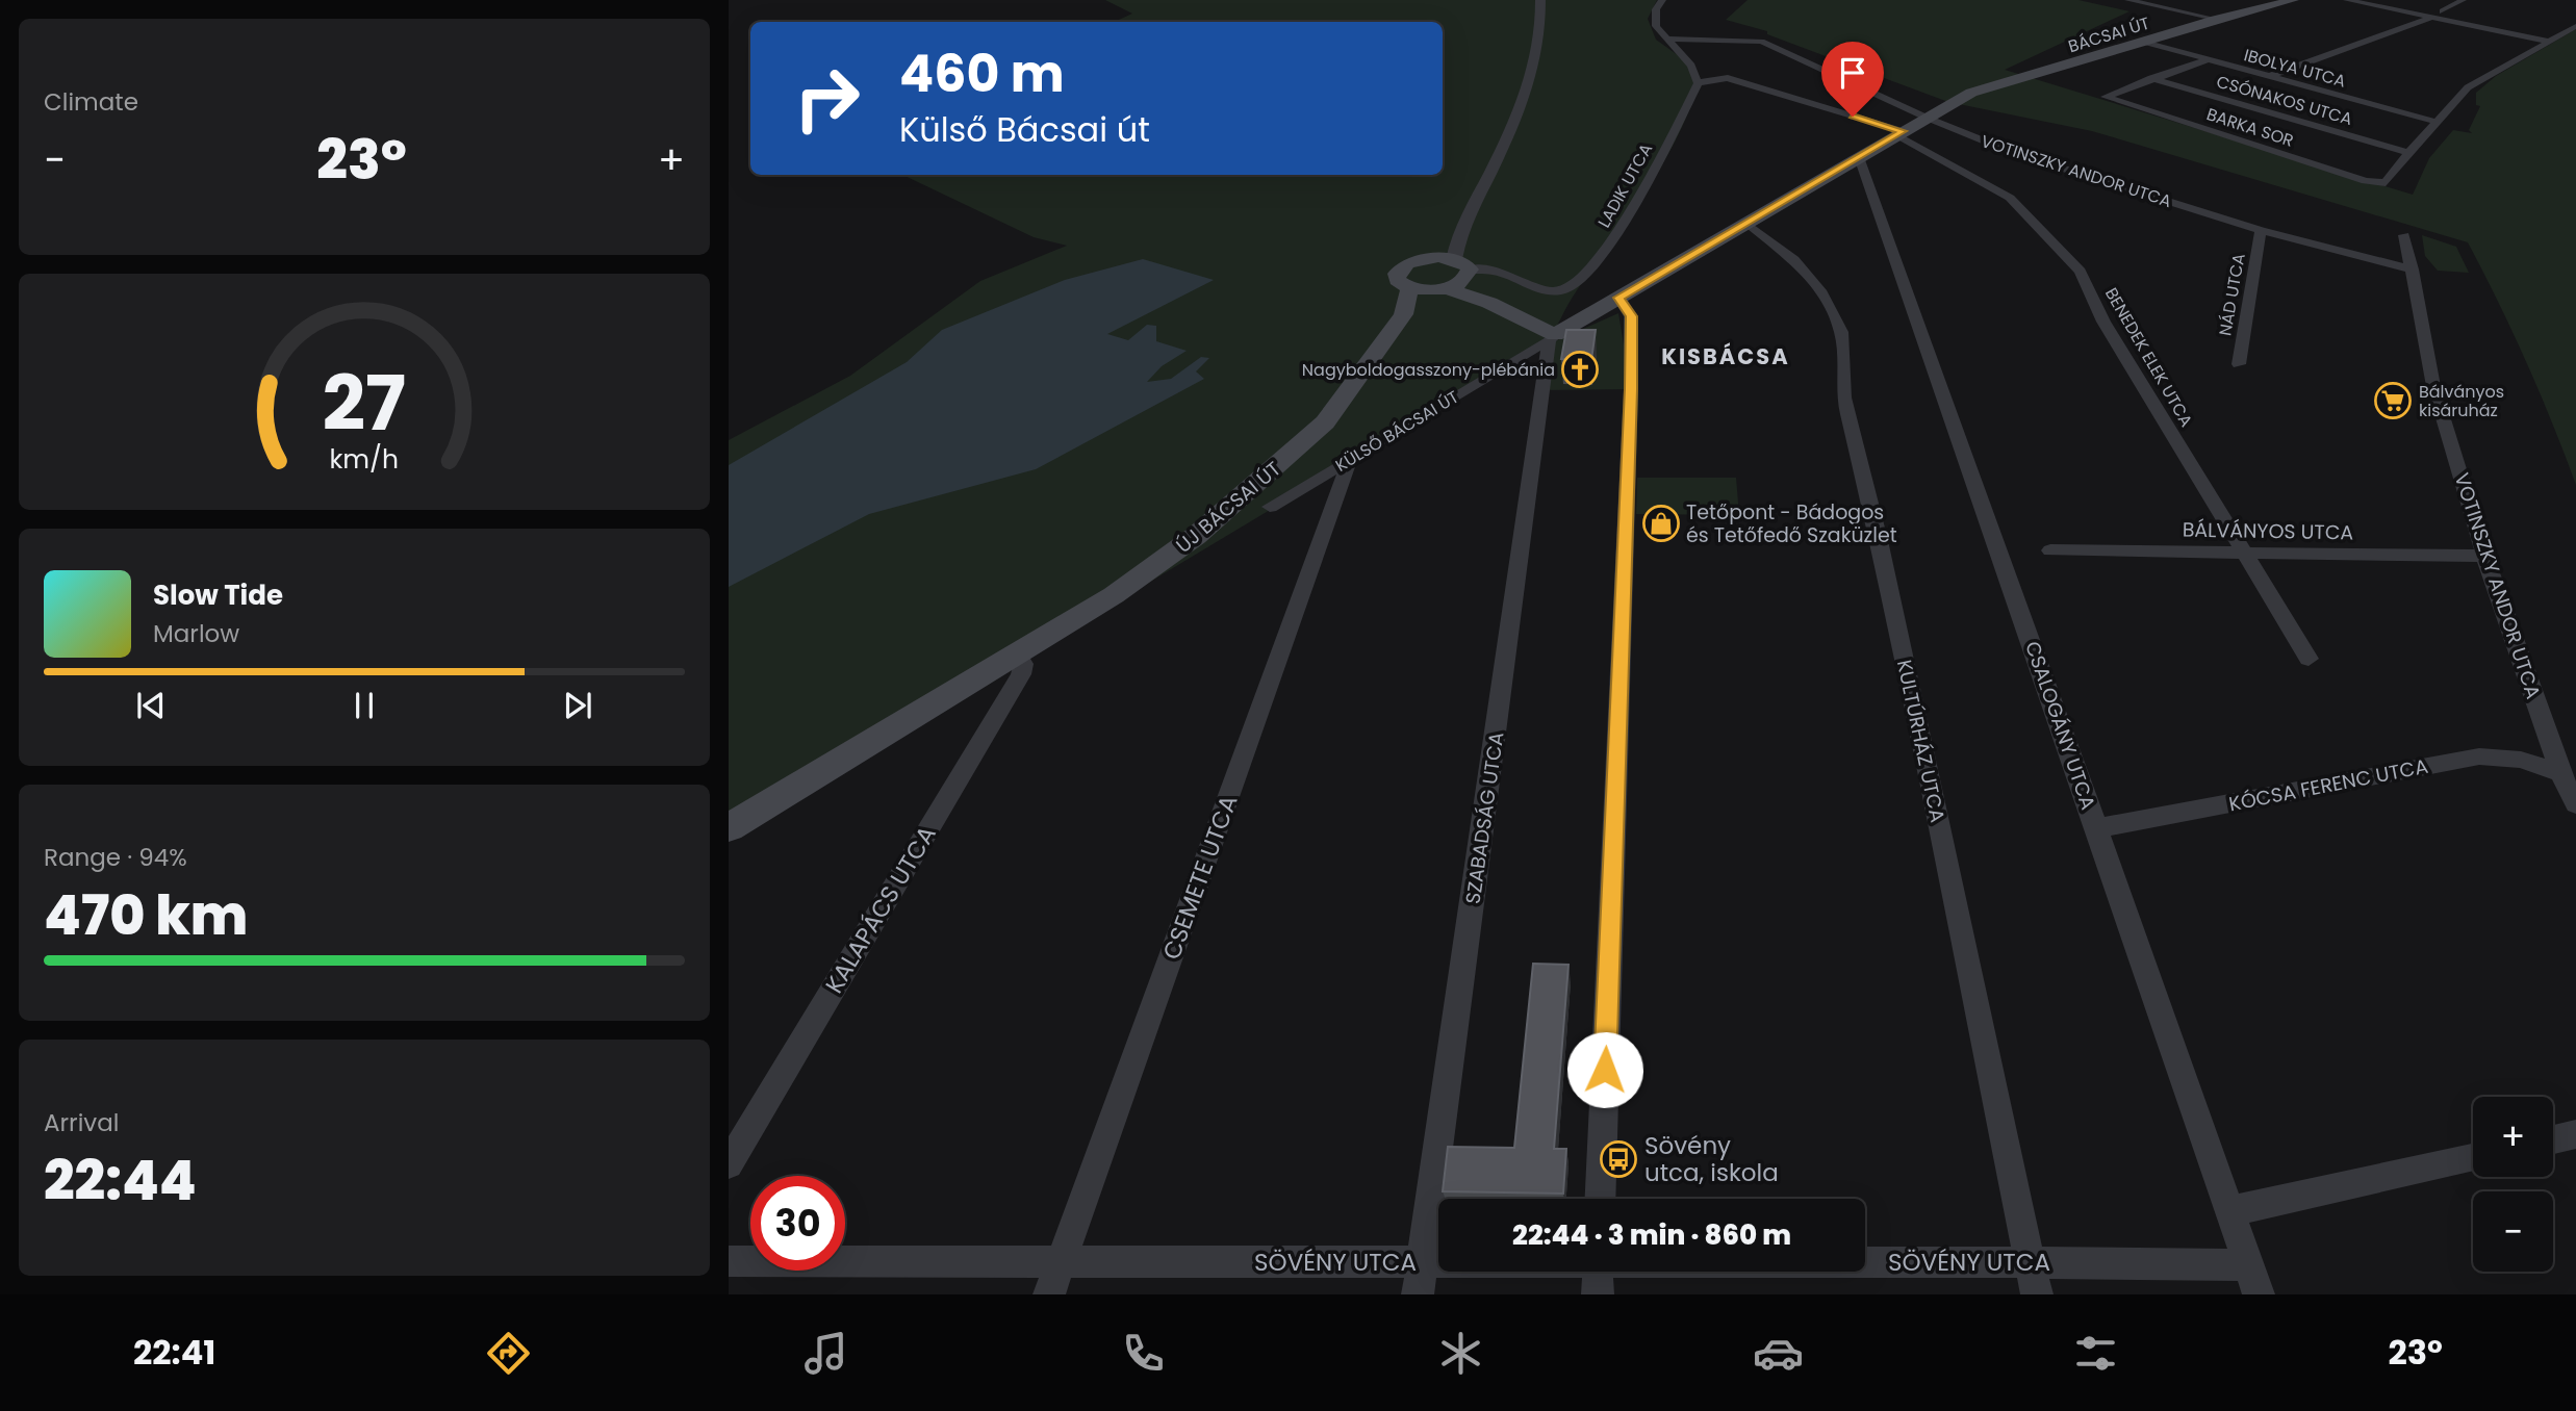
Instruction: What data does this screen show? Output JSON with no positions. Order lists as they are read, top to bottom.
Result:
{
  "streets": {
    "main road": ["BÁCSAI ÚT", "KÜLSŐ BÁCSAI ÚT", "ÚJ BÁCSAI ÚT"],
    "street": [
      "IBOLYA UTCA",
      "CSÓNAKOS UTCA",
      "BARKA SOR",
      "VOTINSZKY ANDOR UTCA",
      "LADIK UTCA",
      "NÁD UTCA",
      "BENEDEK ELEK UTCA",
      "BÁLVÁNYOS UTCA",
      "CSALOGÁNY UTCA",
      "KULTÚRHÁZ UTCA",
      "KÓCSA FERENC UTCA",
      "SZABADSÁG UTCA",
      "CSEMETE UTCA",
      "KALAPÁCS UTCA",
      "SÖVÉNY UTCA"
    ]
  },
  "crossings": [
    ["BÁCSAI ÚT", "IBOLYA UTCA"],
    ["BÁCSAI ÚT", "VOTINSZKY ANDOR UTCA"],
    ["BÁCSAI ÚT", "KÜLSŐ BÁCSAI ÚT"],
    ["CSÓNAKOS UTCA", "BARKA SOR"],
    ["VOTINSZKY ANDOR UTCA", "NÁD UTCA"],
    ["VOTINSZKY ANDOR UTCA", "KÜLSŐ BÁCSAI ÚT"],
    ["VOTINSZKY ANDOR UTCA", "BÁLVÁNYOS UTCA"],
    ["VOTINSZKY ANDOR UTCA", "KÓCSA FERENC UTCA"],
    ["LADIK UTCA", "BENEDEK ELEK UTCA"],
    ["LADIK UTCA", "ÚJ BÁCSAI ÚT"],
    ["BENEDEK ELEK UTCA", "KÜLSŐ BÁCSAI ÚT"],
    ["BENEDEK ELEK UTCA", "BÁLVÁNYOS UTCA"],
    ["KÜLSŐ BÁCSAI ÚT", "ÚJ BÁCSAI ÚT"],
    ["KÜLSŐ BÁCSAI ÚT", "CSALOGÁNY UTCA"],
    ["KÜLSŐ BÁCSAI ÚT", "KULTÚRHÁZ UTCA"],
    ["KÜLSŐ BÁCSAI ÚT", "SZABADSÁG UTCA"],
    ["KÜLSŐ BÁCSAI ÚT", "CSEMETE UTCA"],
    ["ÚJ BÁCSAI ÚT", "SZABADSÁG UTCA"],
    ["ÚJ BÁCSAI ÚT", "KALAPÁCS UTCA"],
    ["CSALOGÁNY UTCA", "KÓCSA FERENC UTCA"],
    ["CSALOGÁNY UTCA", "SÖVÉNY UTCA"],
    ["KULTÚRHÁZ UTCA", "SÖVÉNY UTCA"],
    ["SZABADSÁG UTCA", "SÖVÉNY UTCA"],
    ["CSEMETE UTCA", "SÖVÉNY UTCA"]
  ],
  "districts": ["KISBÁCSA"],
  "places": {
    "church": ["Nagyboldogasszony-plébánia"],
    "supermarket": ["Bálványos kisáruház"],
    "shop": ["Tetőpont - Bádogos és Tetőfedő Szaküzlet"],
    "bus stop": ["Sövény utca, iskola"]
  },
  "page": {
    "tile": [
      "Climate",
      ["Range · 94%", "470 km"],
      ["Arrival", "22:44"]
    ],
    "turn": ["460 m", "Külső Bácsai út"],
    "heat": ["−", "23°", "+"],
    "song": ["Slow Tide", "Marlow"],
    "map_buttons": ["+", "−"],
    "limit": "30",
    "trip": "22:44 · 3 min · 860 m",
    "tabs": ["22:41", "23°"],
    "gauge": ["27", "km/h"]
  }
}
